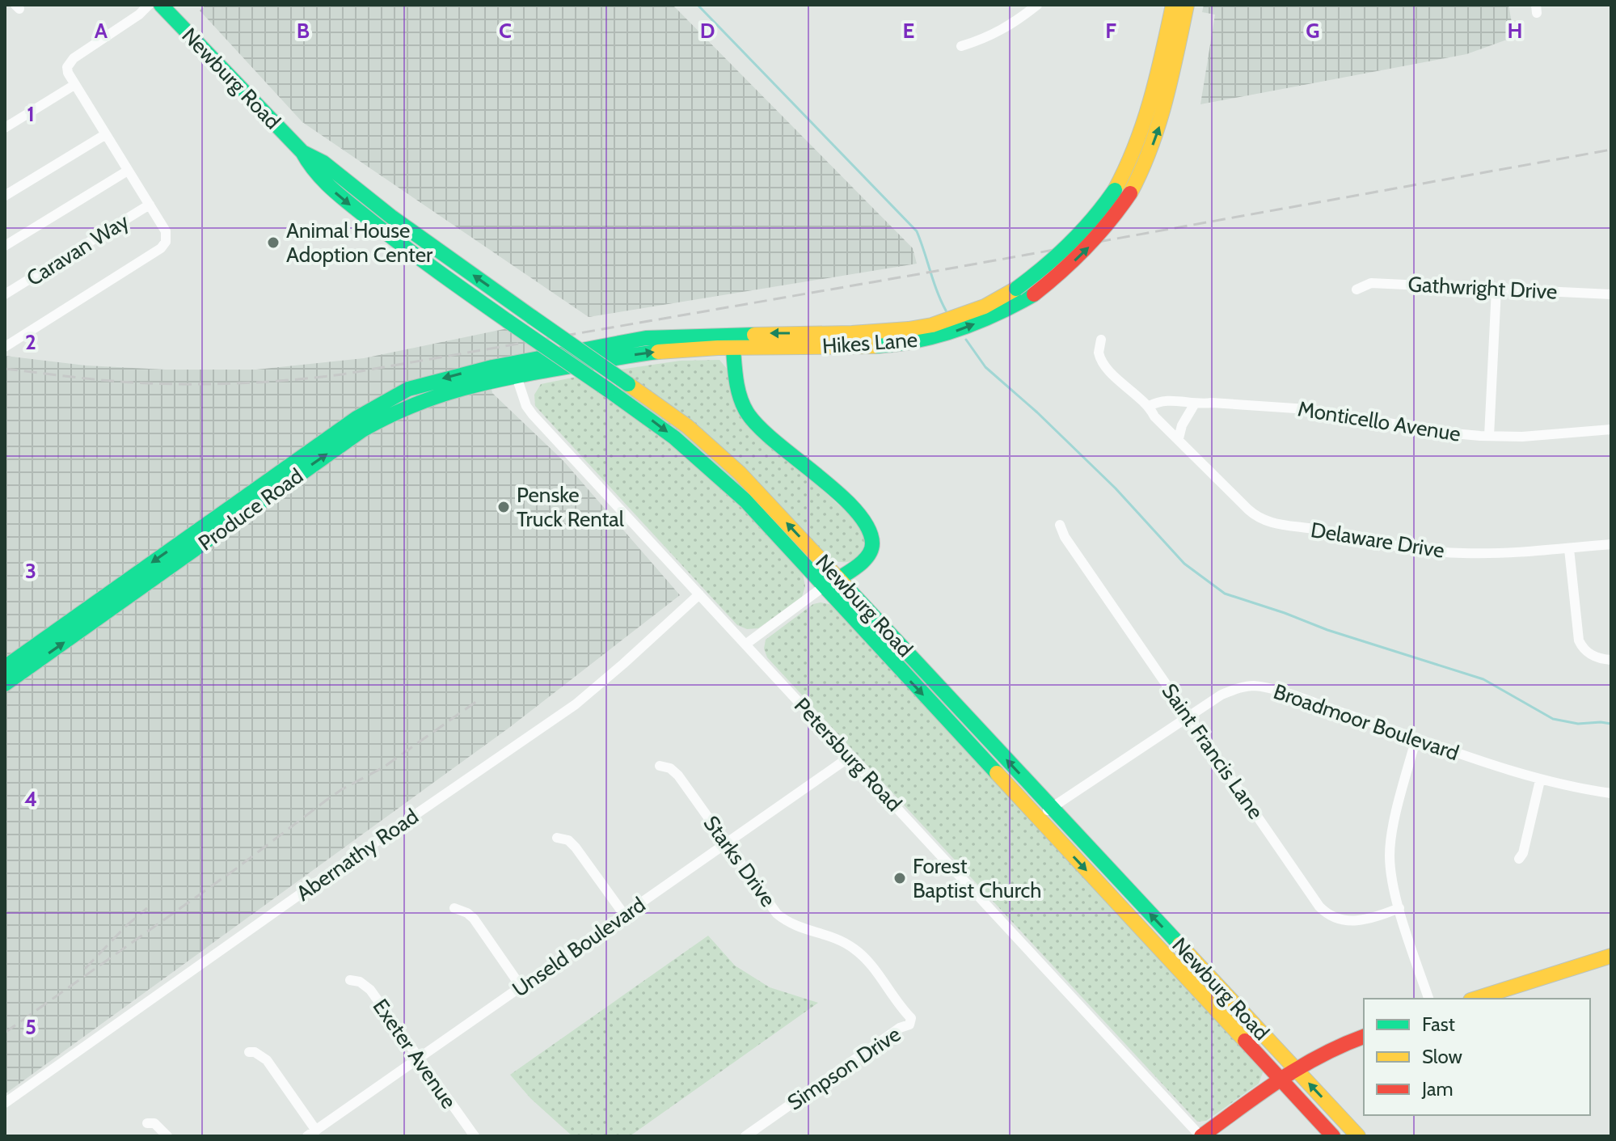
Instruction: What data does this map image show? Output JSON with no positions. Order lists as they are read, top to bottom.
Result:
{
  "streets": {
    "main road": ["Newburg Road", "Hikes Lane", "Produce Road"],
    "street": [
      "Caravan Way",
      "Gathwright Drive",
      "Monticello Avenue",
      "Delaware Drive",
      "Broadmoor Boulevard",
      "Saint Francis Lane",
      "Petersburg Road",
      "Abernathy Road",
      "Starks Drive",
      "Unseld Boulevard",
      "Exeter Avenue",
      "Simpson Drive"
    ]
  },
  "crossings": [
    ["Newburg Road", "Broadmoor Boulevard"],
    ["Hikes Lane", "Produce Road"],
    ["Hikes Lane", "Petersburg Road"],
    ["Monticello Avenue", "Delaware Drive"],
    ["Produce Road", "Petersburg Road"],
    ["Broadmoor Boulevard", "Saint Francis Lane"],
    ["Petersburg Road", "Abernathy Road"],
    ["Petersburg Road", "Unseld Boulevard"],
    ["Starks Drive", "Unseld Boulevard"],
    ["Starks Drive", "Simpson Drive"],
    ["Unseld Boulevard", "Exeter Avenue"]
  ],
  "places": ["Animal House Adoption Center", "Penske Truck Rental", "Forest Baptist Church"],
  "legend": ["Fast", "Slow", "Jam"],
  "grid": {
    "columns": [
      "A",
      "B",
      "C",
      "D",
      "E",
      "F",
      "G",
      "H"
    ],
    "rows": [
      "1",
      "2",
      "3",
      "4",
      "5"
    ]
  }
}
